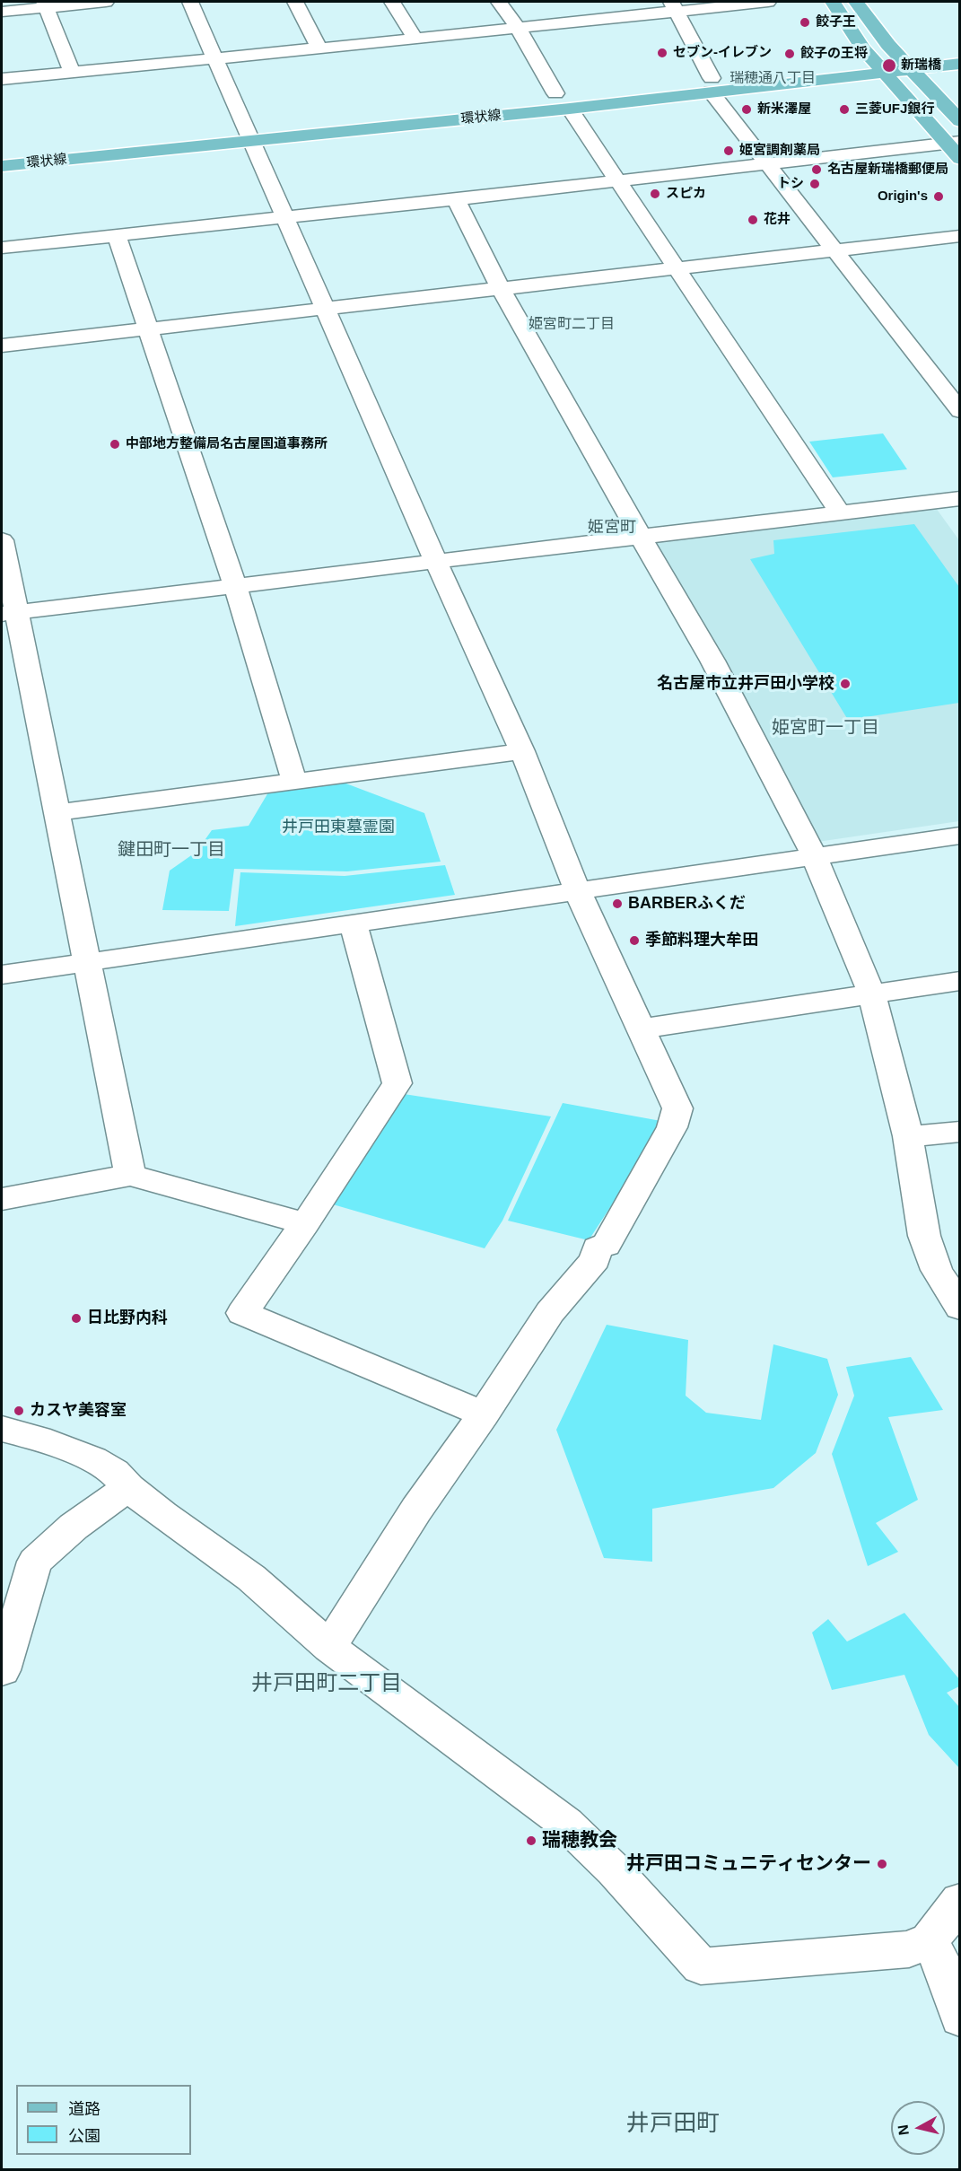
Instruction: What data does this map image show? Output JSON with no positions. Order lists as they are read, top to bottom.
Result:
{
  "streets": {
    "main road": ["環状線"]
  },
  "districts": [
    "瑞穂通八丁目",
    "姫宮町二丁目",
    "姫宮町",
    "姫宮町一丁目",
    "鍵田町一丁目",
    "井戸田町二丁目",
    "井戸田町"
  ],
  "parks": ["井戸田東墓霊園"],
  "places": [
    "餃子王",
    "セブン-イレブン",
    "餃子の王将",
    "新瑞橋",
    "新米澤屋",
    "三菱UFJ銀行",
    "姫宮調剤薬局",
    "名古屋新瑞橋郵便局",
    "トシ",
    "スピカ",
    "Origin's",
    "花井",
    "中部地方整備局名古屋国道事務所",
    "名古屋市立井戸田小学校",
    "BARBERふくだ",
    "季節料理大牟田",
    "日比野内科",
    "カスヤ美容室",
    "瑞穂教会",
    "井戸田コミュニティセンター"
  ],
  "legend": ["道路", "公園"],
  "north": "left"
}
